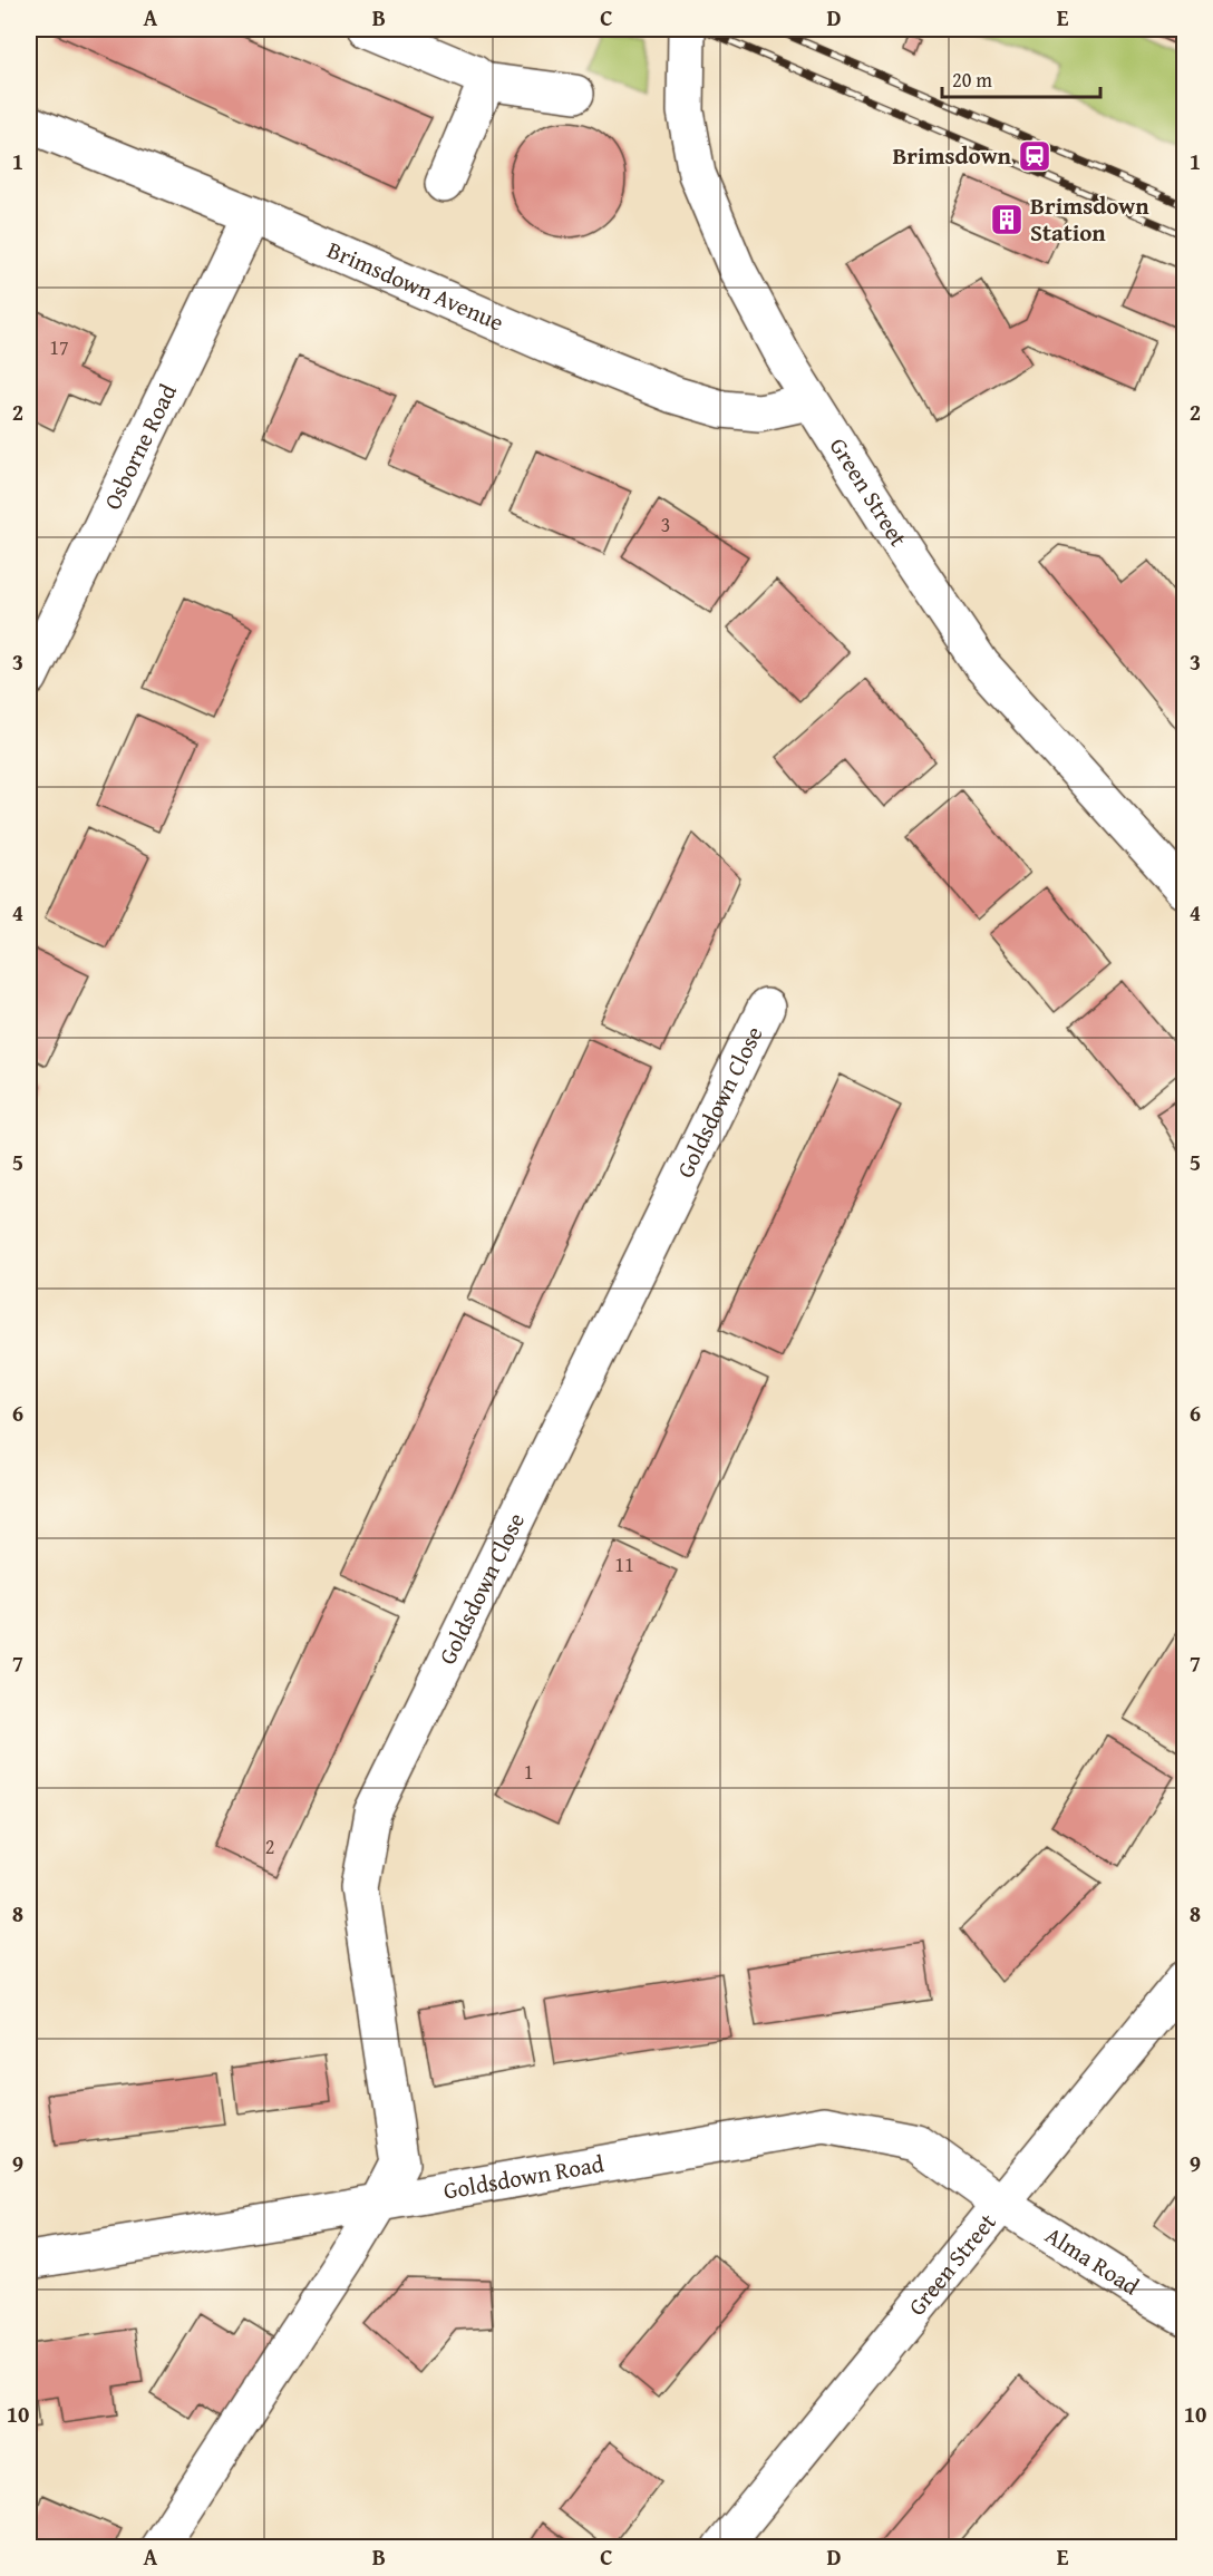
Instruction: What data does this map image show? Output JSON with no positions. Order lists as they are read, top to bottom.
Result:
{
  "streets": {
    "street": [
      "Brimsdown Avenue",
      "Osborne Road",
      "Green Street",
      "Goldsdown Close",
      "Goldsdown Road",
      "Alma Road"
    ]
  },
  "crossings": [
    ["Brimsdown Avenue", "Osborne Road"],
    ["Brimsdown Avenue", "Green Street"],
    ["Green Street", "Goldsdown Road"],
    ["Green Street", "Alma Road"],
    ["Goldsdown Close", "Goldsdown Road"],
    ["Goldsdown Road", "Alma Road"]
  ],
  "places": {
    "station": ["Brimsdown"],
    "building": ["Brimsdown Station"]
  },
  "house_numbers": [
    "17",
    "3",
    "11",
    "1",
    "2"
  ],
  "scale_bar": "20 m",
  "grid": {
    "columns": [
      "A",
      "B",
      "C",
      "D",
      "E"
    ],
    "rows": [
      "1",
      "2",
      "3",
      "4",
      "5",
      "6",
      "7",
      "8",
      "9",
      "10"
    ]
  }
}
